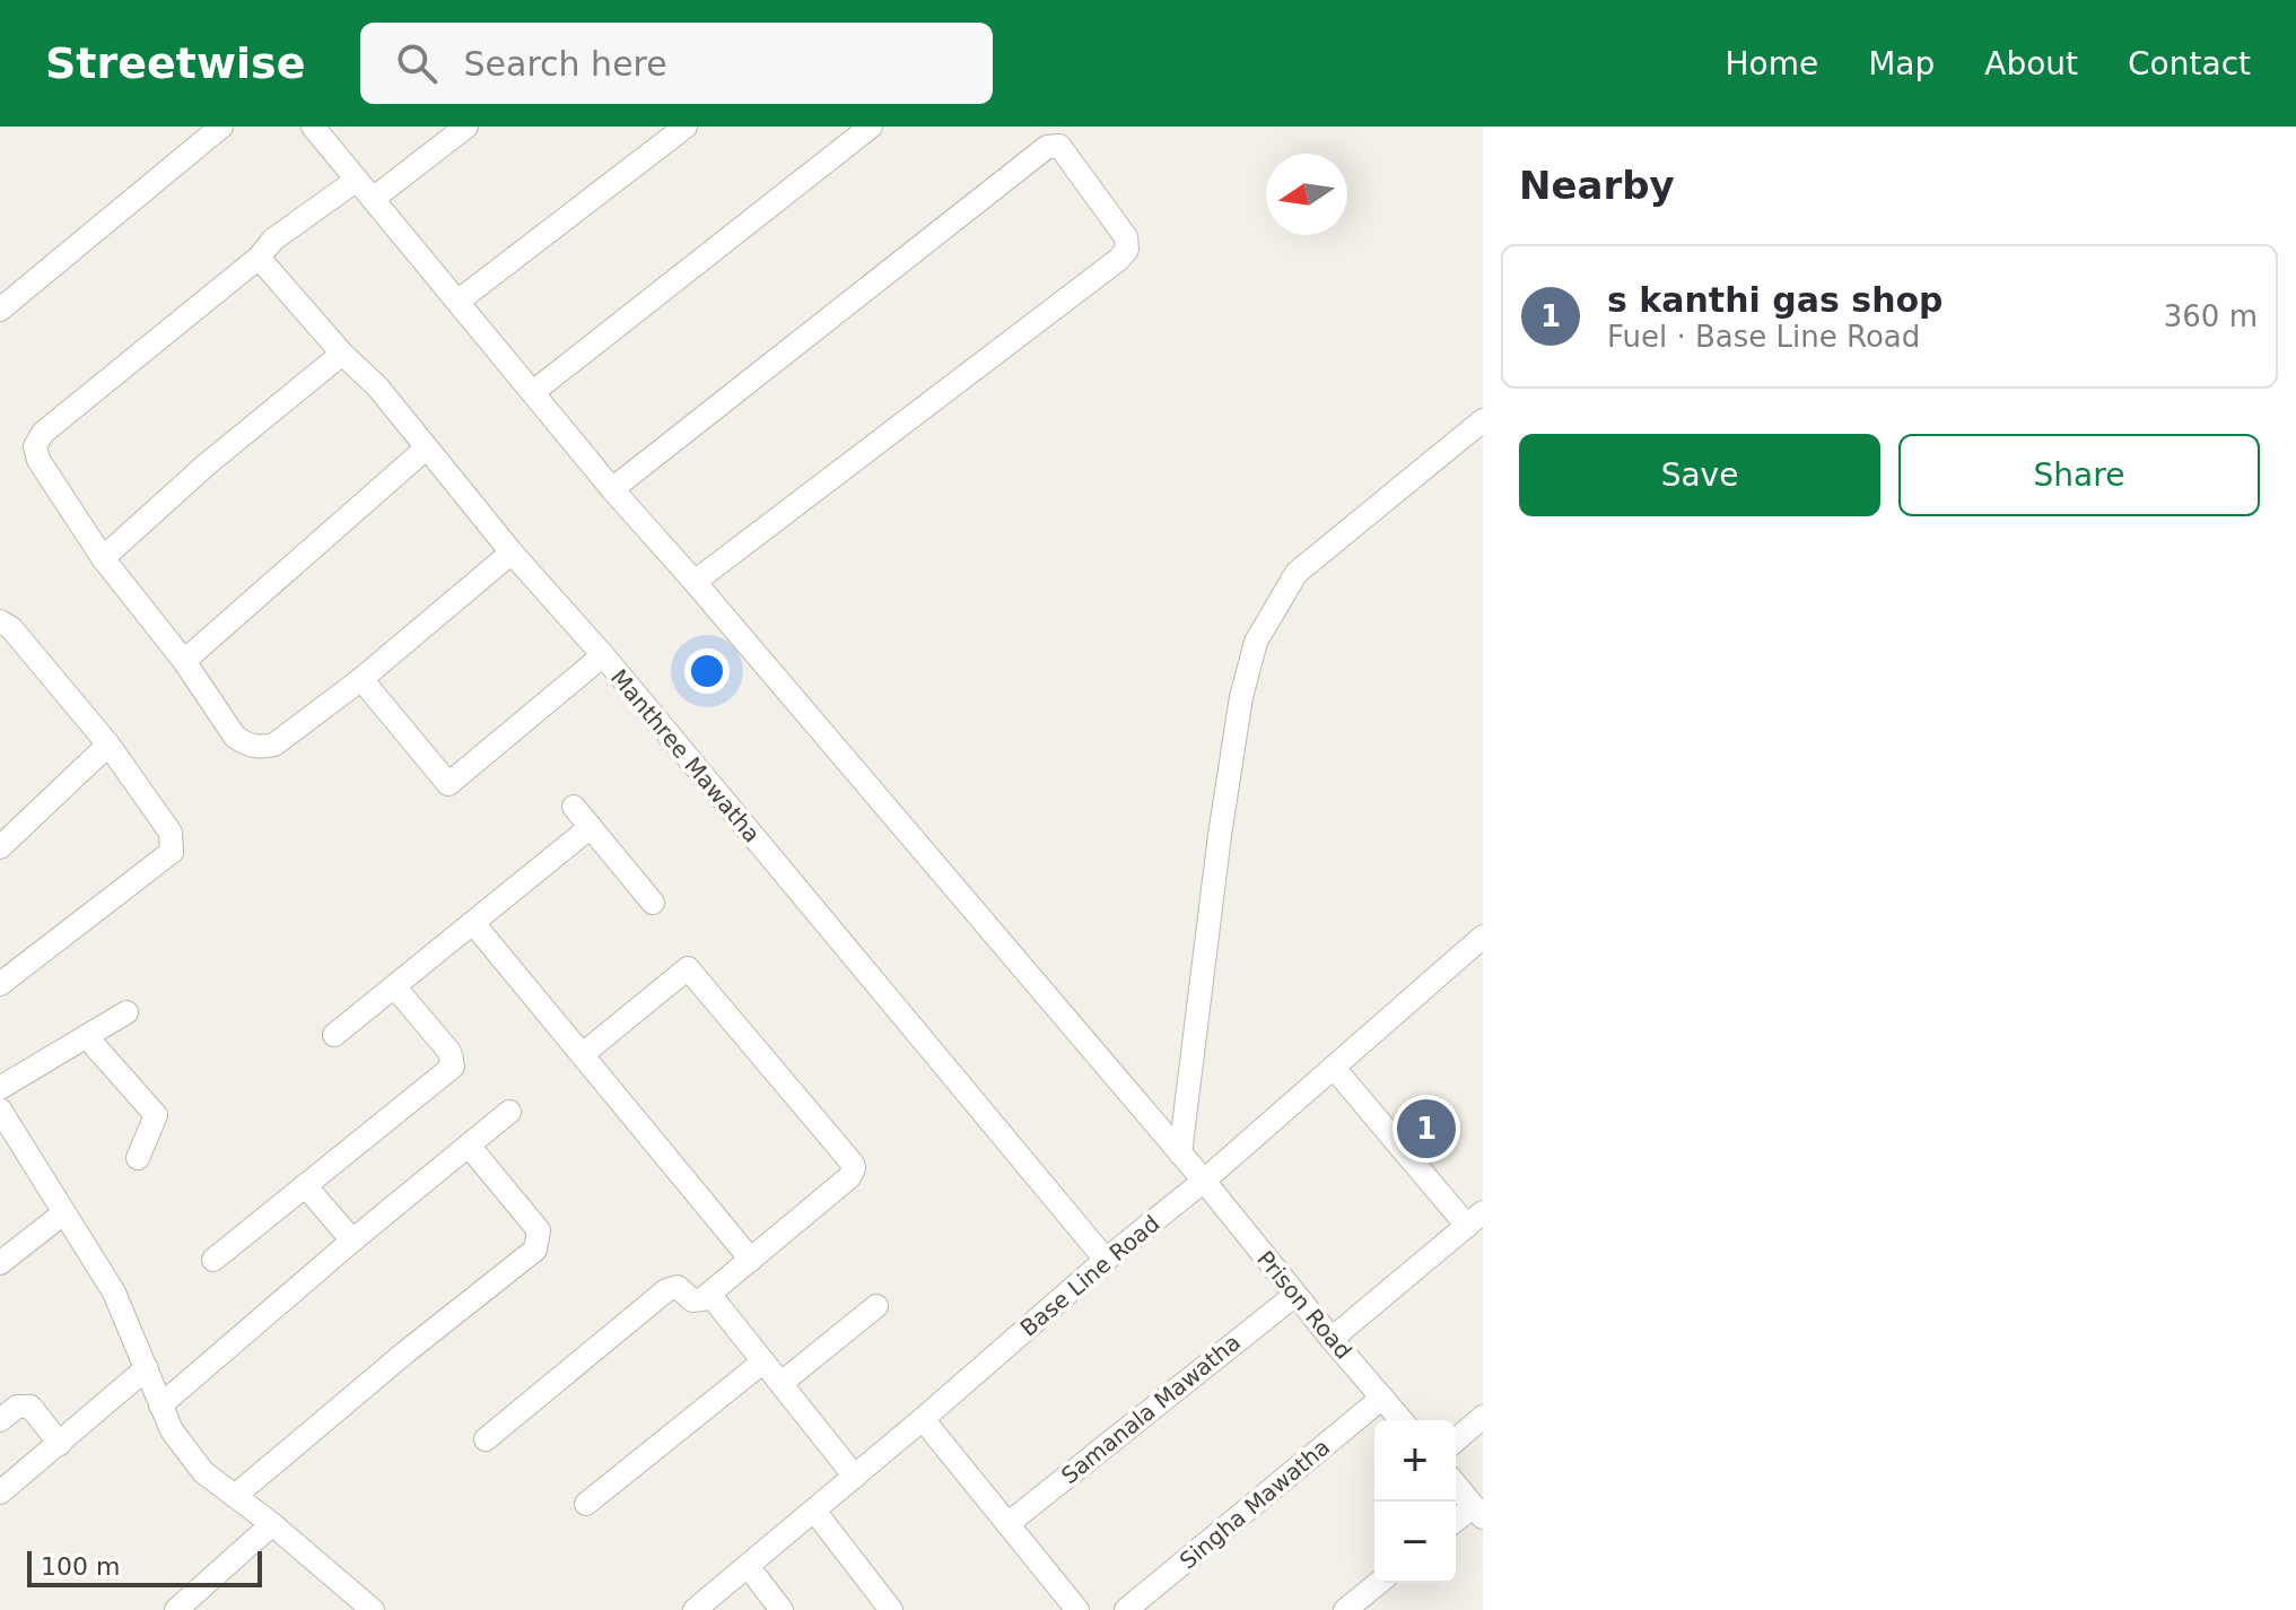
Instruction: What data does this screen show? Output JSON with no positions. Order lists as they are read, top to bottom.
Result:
{
  "streets": {
    "street": [
      "Manthree Mawatha",
      "Base Line Road",
      "Prison Road",
      "Samanala Mawatha",
      "Singha Mawatha"
    ]
  },
  "crossings": [
    ["Manthree Mawatha", "Base Line Road"],
    ["Base Line Road", "Prison Road"],
    ["Prison Road", "Samanala Mawatha"],
    ["Prison Road", "Singha Mawatha"]
  ],
  "scale_bar": "100 m",
  "north": "left",
  "page": {
    "header": "Streetwise",
    "search": "Search here",
    "nav": [
      "Home",
      "Map",
      "About",
      "Contact"
    ],
    "heading": "Nearby",
    "list": [
      {
        "mark": "1",
        "name": "s kanthi gas shop",
        "note": "Fuel · Base Line Road",
        "value": "360 m"
      }
    ],
    "buttons": ["Save", "Share"],
    "pins": "1",
    "map_buttons": ["+", "−"],
    "scale": "100 m"
  }
}
